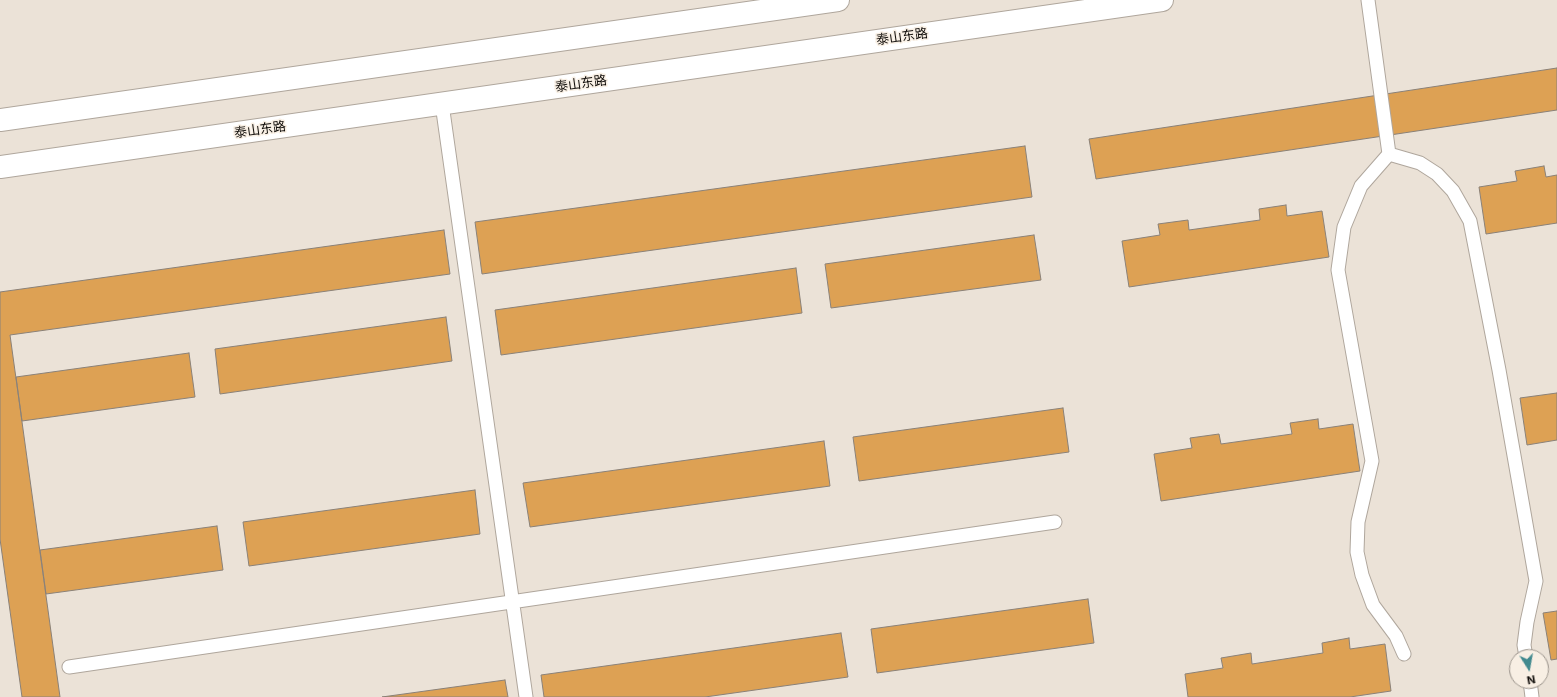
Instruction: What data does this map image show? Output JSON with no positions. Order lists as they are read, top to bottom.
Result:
{
  "streets": {
    "main road": ["泰山东路"]
  },
  "north": "bottom"
}
